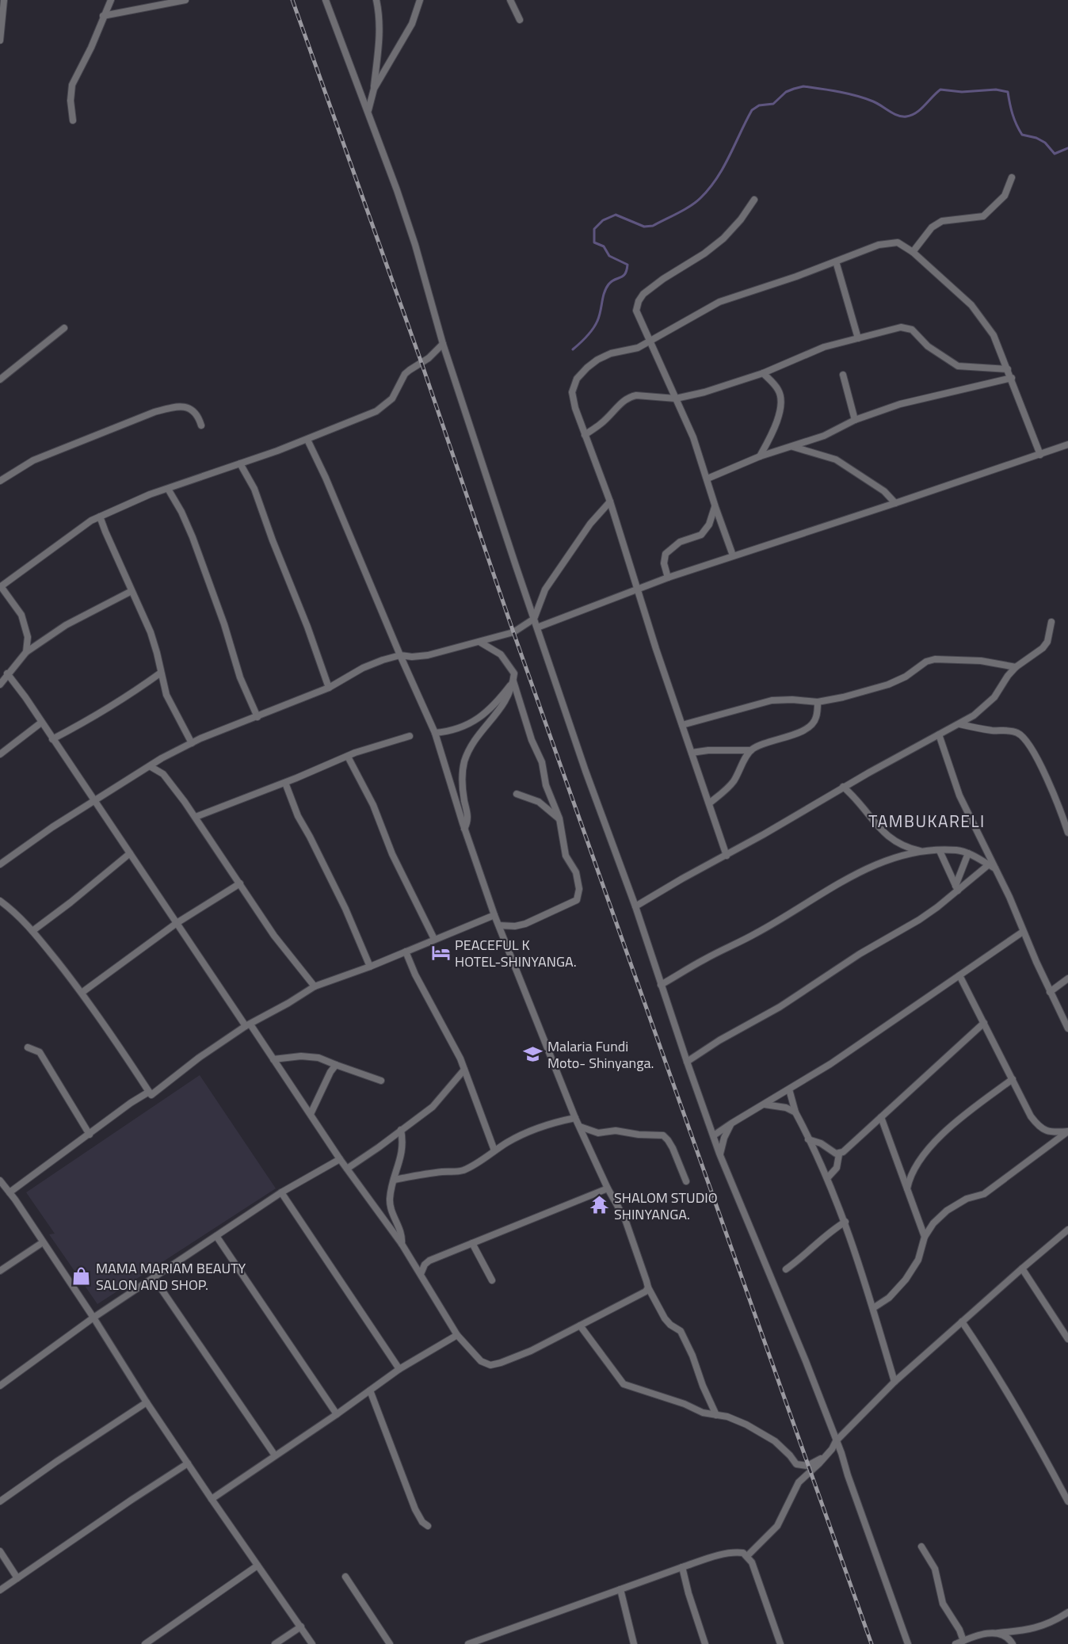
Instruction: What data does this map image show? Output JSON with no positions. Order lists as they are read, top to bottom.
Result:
{
  "districts": ["TAMBUKARELI"],
  "places": {
    "hotel": ["PEACEFUL K HOTEL-SHINYANGA."],
    "school or university": ["Malaria Fundi Moto- Shinyanga."],
    "temple": ["SHALOM STUDIO SHINYANGA."],
    "shop": ["MAMA MARIAM BEAUTY SALON AND SHOP."]
  }
}
